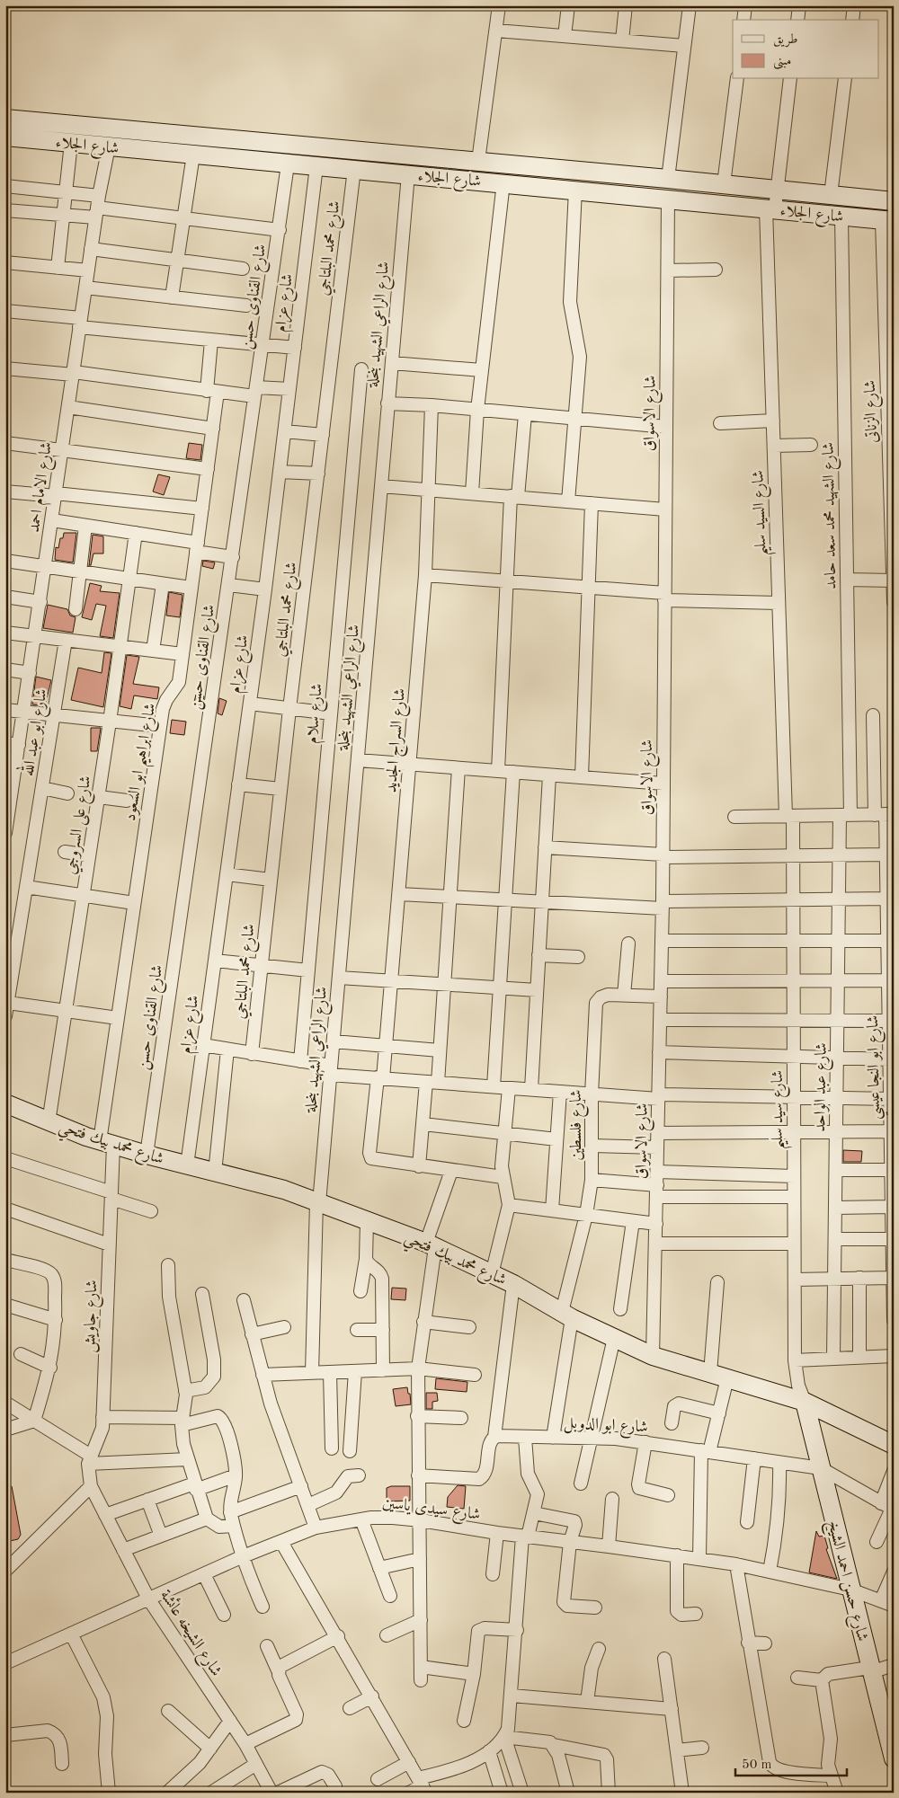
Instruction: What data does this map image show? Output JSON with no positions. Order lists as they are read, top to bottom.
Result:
{
  "streets": {
    "main road": ["شارع الجلاء", "شارع محمد بيك فتحي", "شارع حسن احمد الشيخ"],
    "street": [
      "شارع محمد البلتاجي",
      "شارع القناوى حسن",
      "شارع عزام",
      "شارع الراعي الشهيد بنحلة",
      "شارع الزناتى",
      "شارع الاسواق",
      "شارع الامام احمد",
      "شارع السيد سليم",
      "شارع الشهيد محمد سعد حامد",
      "شارع سلام",
      "شارع ابو عبد الله",
      "شارع السراج الجديد",
      "شارع ابراهيم ابو السعود",
      "شارع على السروجي",
      "شارع ابو النجا عيسي",
      "شارع عبد الواحد",
      "شارع سيد سليم",
      "شارع فلسطين",
      "شارع جاويش",
      "شارع ابو الدوبل",
      "شارع سيدى ياسين",
      "شارع الشيخه عائشة"
    ]
  },
  "crossings": [
    ["شارع الجلاء", "شارع محمد البلتاجي"],
    ["شارع الجلاء", "شارع القناوى حسن"],
    ["شارع الجلاء", "شارع عزام"],
    ["شارع الجلاء", "شارع الراعي الشهيد بنحلة"],
    ["شارع الجلاء", "شارع الزناتى"],
    ["شارع الجلاء", "شارع الاسواق"],
    ["شارع الجلاء", "شارع الامام احمد"],
    ["شارع الجلاء", "شارع السيد سليم"],
    ["شارع الجلاء", "شارع الشهيد محمد سعد حامد"],
    ["شارع القناوى حسن", "شارع محمد بيك فتحي"],
    ["شارع عزام", "شارع محمد بيك فتحي"],
    ["شارع الراعي الشهيد بنحلة", "شارع محمد بيك فتحي"],
    ["شارع الاسواق", "شارع فلسطين"],
    ["شارع الاسواق", "شارع محمد بيك فتحي"],
    ["شارع السيد سليم", "شارع سيد سليم"],
    ["شارع الشهيد محمد سعد حامد", "شارع عبد الواحد"],
    ["شارع ابراهيم ابو السعود", "شارع محمد بيك فتحي"],
    ["شارع ابراهيم ابو السعود", "شارع جاويش"],
    ["شارع على السروجي", "شارع محمد بيك فتحي"],
    ["شارع سيد سليم", "شارع محمد بيك فتحي"],
    ["شارع سيد سليم", "شارع حسن احمد الشيخ"],
    ["شارع فلسطين", "شارع محمد بيك فتحي"],
    ["شارع فلسطين", "شارع ابو الدوبل"],
    ["شارع محمد بيك فتحي", "شارع جاويش"],
    ["شارع محمد بيك فتحي", "شارع حسن احمد الشيخ"],
    ["شارع ابو الدوبل", "شارع حسن احمد الشيخ"],
    ["شارع سيدى ياسين", "شارع حسن احمد الشيخ"],
    ["شارع سيدى ياسين", "شارع الشيخه عائشة"]
  ],
  "legend": ["طريق", "مبنى"],
  "scale_bar": "50 m"
}
